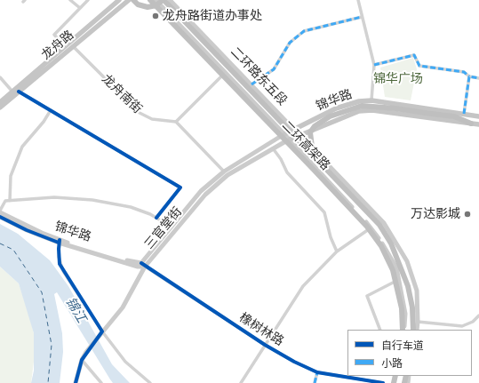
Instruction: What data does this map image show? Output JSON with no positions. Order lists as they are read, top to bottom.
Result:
{
  "streets": {
    "highway": ["二环高架路"],
    "main road": [
      "龙舟路",
      "二环路东五段",
      "锦华路",
      "三官堂街"
    ],
    "street": ["龙舟南街", "橡树林路"]
  },
  "crossings": [
    ["龙舟路", "龙舟南街"],
    ["二环路东五段", "锦华路"],
    ["二环路东五段", "三官堂街"],
    ["锦华路", "三官堂街"],
    ["锦华路", "橡树林路"],
    ["三官堂街", "橡树林路"]
  ],
  "water": ["锦江"],
  "parks": ["锦华广场"],
  "places": ["龙舟路街道办事处", "万达影城"],
  "legend": ["自行车道", "小路"]
}
